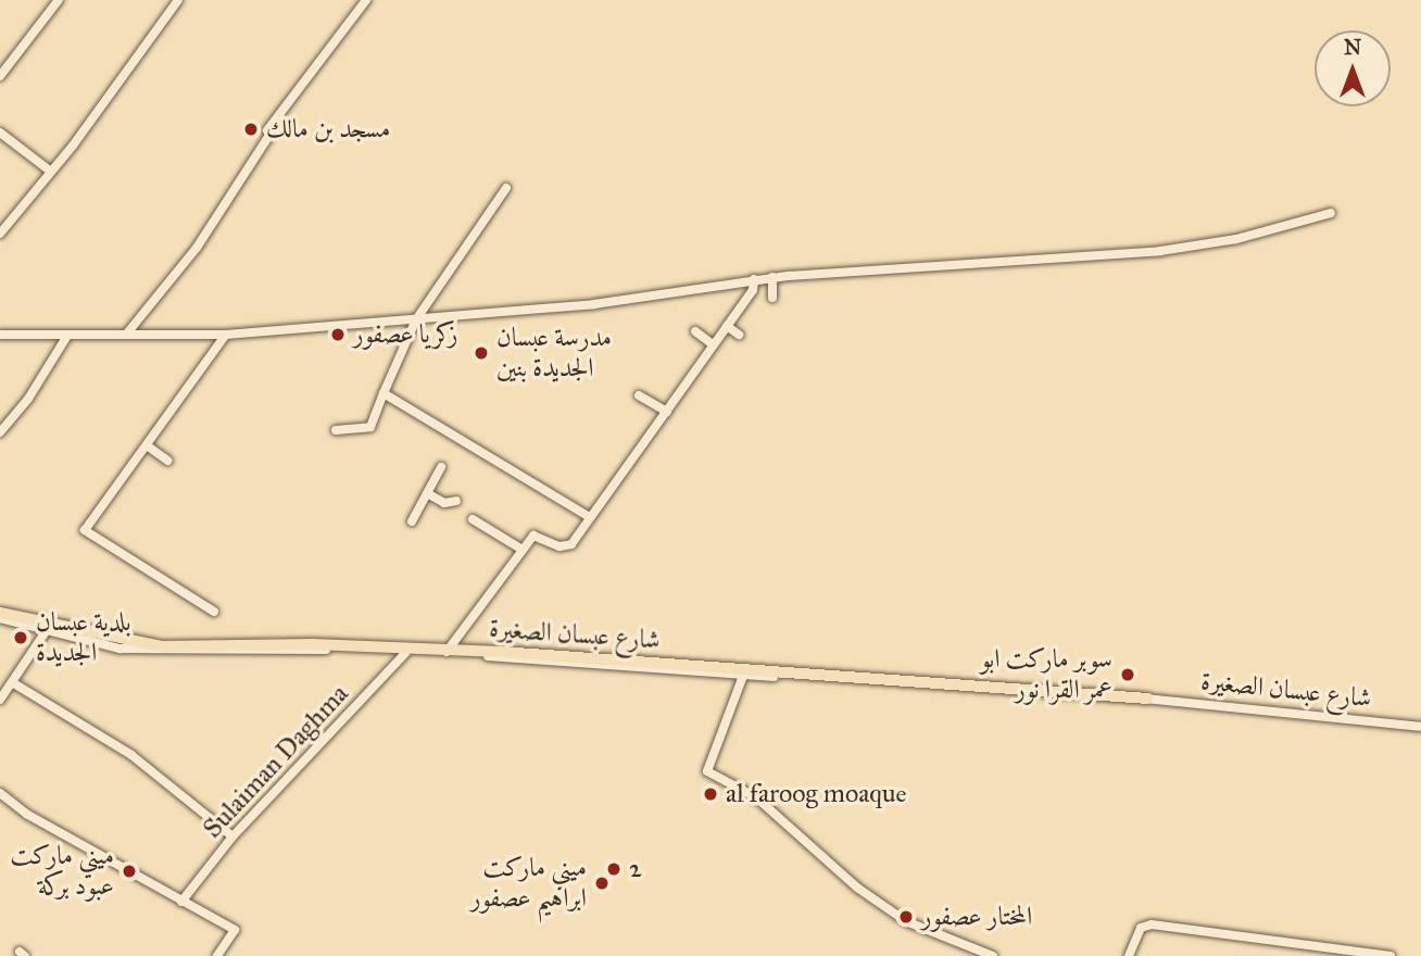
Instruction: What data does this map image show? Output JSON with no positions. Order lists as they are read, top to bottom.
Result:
{
  "streets": {
    "main road": ["شارع عبسان الصغيرة"],
    "street": ["Sulaiman Daghma"]
  },
  "crossings": [
    ["شارع عبسان الصغيرة", "Sulaiman Daghma"]
  ],
  "places": [
    "مسجد بن مالك",
    "زكريا عصفور",
    "مدرسة عبسان الجديدة بنين",
    "بلدية عبسان الجديدة",
    "سوبر ماركت ابو عمر القرا نور",
    "al faroog moaque",
    "2",
    "ميني ماركت عبود بركة",
    "ميني ماركت ابراهيم عصفور",
    "المختار عصفور"
  ],
  "north": "top"
}
